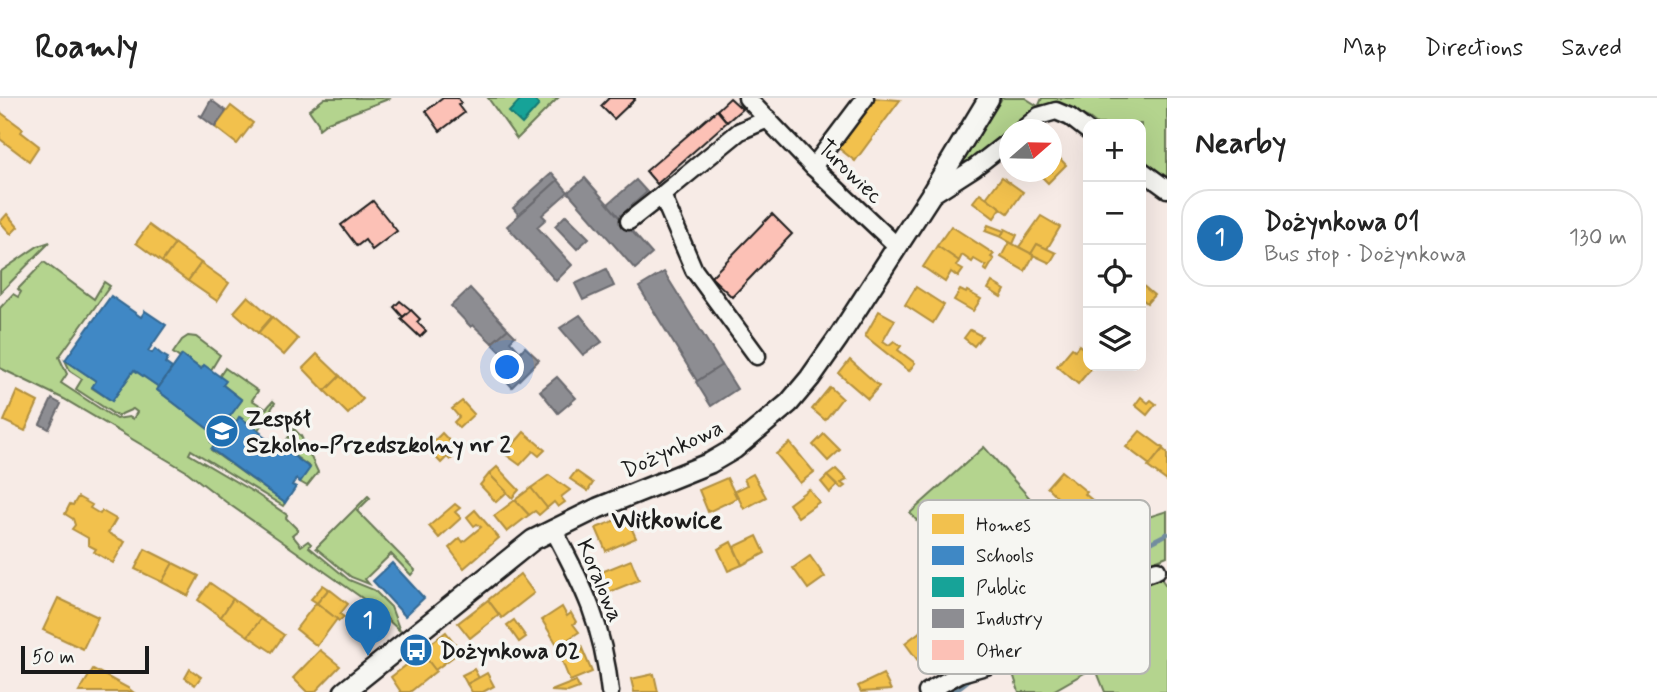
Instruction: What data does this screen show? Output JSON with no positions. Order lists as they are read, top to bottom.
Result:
{
  "streets": {
    "street": ["Turowiec", "Dożynkowa", "Koralowa"]
  },
  "crossings": [
    ["Turowiec", "Dożynkowa"],
    ["Dożynkowa", "Koralowa"]
  ],
  "districts": ["Witkowice"],
  "places": {
    "school or university": ["Zespół Szkolno-Przedszkolny nr 2"],
    "bus stop": ["Dożynkowa 02"]
  },
  "legend": [
    "Homes",
    "Schools",
    "Public",
    "Industry",
    "Other"
  ],
  "scale_bar": "50 m",
  "north": "right",
  "page": {
    "header": "Roamly",
    "nav": ["Map", "Directions", "Saved"],
    "heading": "Nearby",
    "map_buttons": ["+", "−"],
    "list": [
      {
        "mark": "1",
        "name": "Dożynkowa 01",
        "note": "Bus stop · Dożynkowa",
        "value": "130 m"
      }
    ],
    "pins": "1",
    "scale": "50 m"
  }
}
